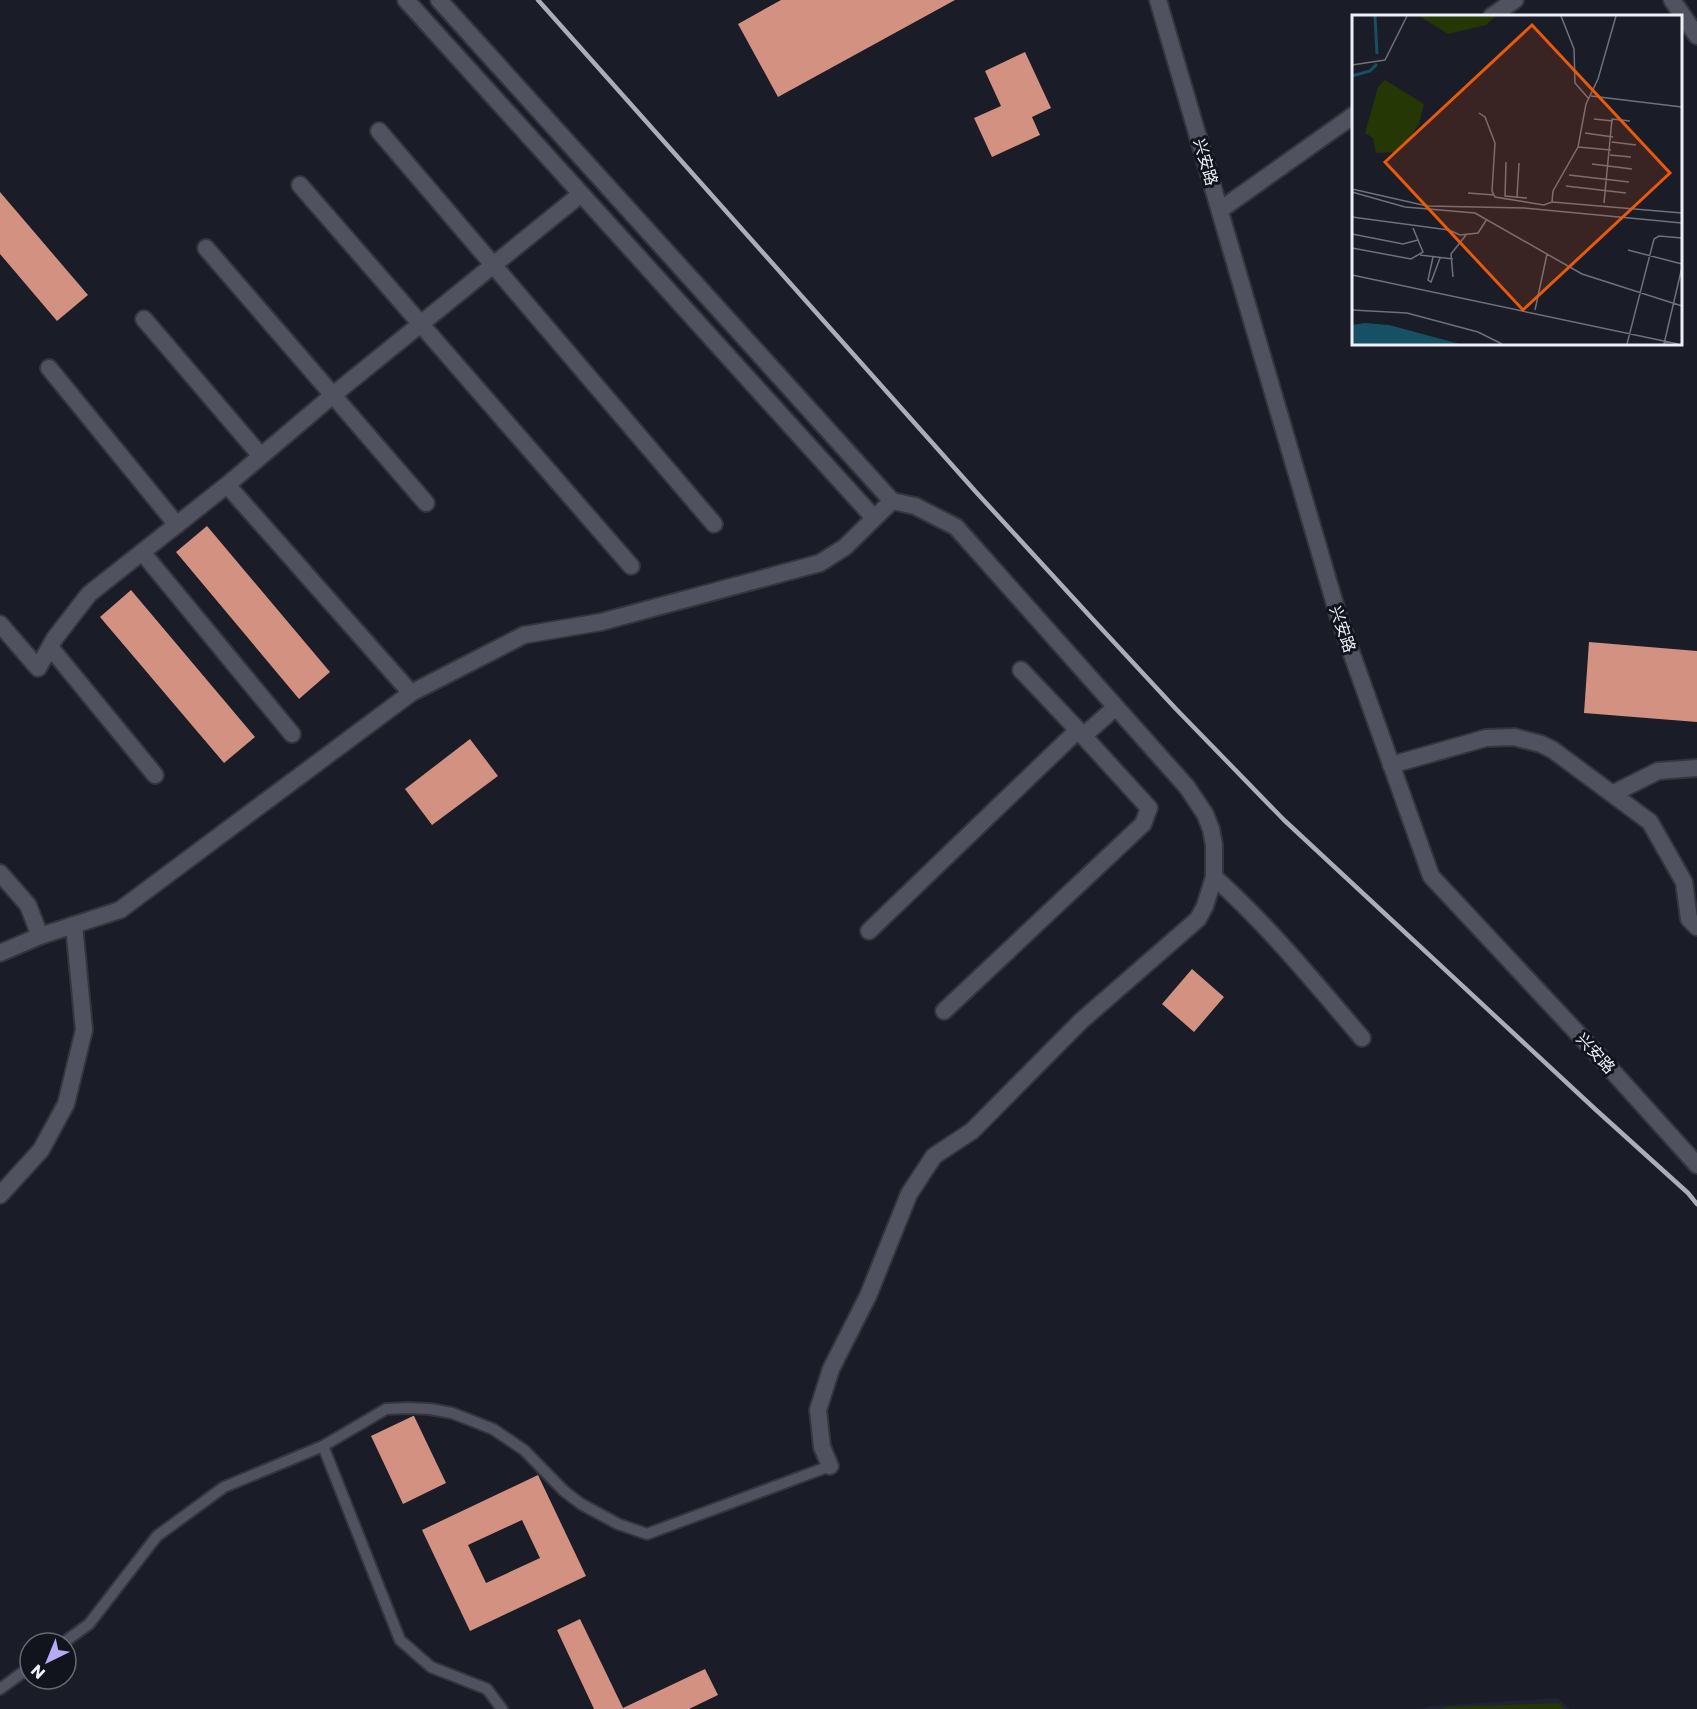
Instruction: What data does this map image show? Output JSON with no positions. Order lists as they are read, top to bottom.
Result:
{
  "streets": {
    "street": ["兴安路"]
  },
  "north": "bottom left"
}
